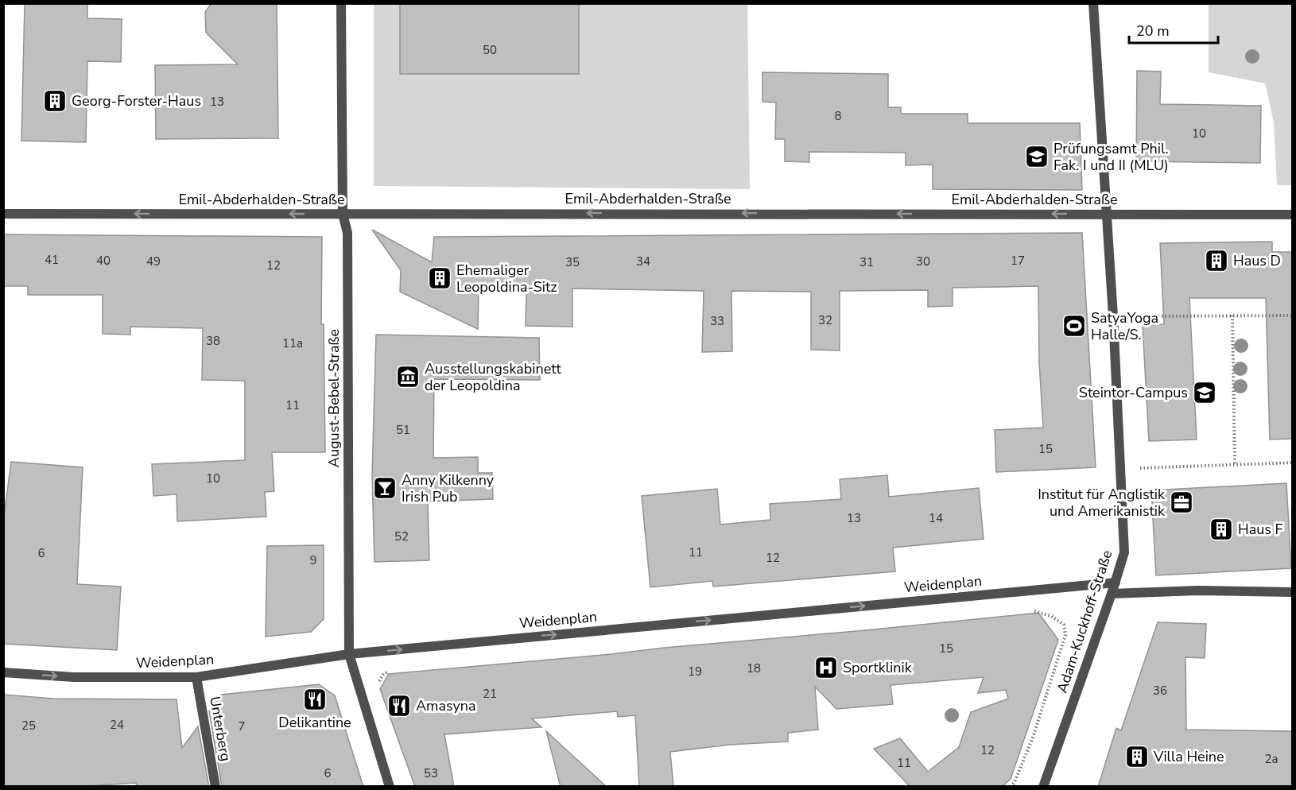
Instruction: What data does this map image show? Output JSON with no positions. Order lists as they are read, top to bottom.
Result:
{
  "streets": {
    "street": [
      "Emil-Abderhalden-Straße",
      "August-Bebel-Straße",
      "Weidenplan",
      "Adam-Kuckhoff-Straße",
      "Unterberg"
    ]
  },
  "crossings": [
    ["Emil-Abderhalden-Straße", "August-Bebel-Straße"],
    ["Emil-Abderhalden-Straße", "Adam-Kuckhoff-Straße"],
    ["August-Bebel-Straße", "Weidenplan"],
    ["Weidenplan", "Adam-Kuckhoff-Straße"],
    ["Weidenplan", "Unterberg"]
  ],
  "one_way": ["Emil-Abderhalden-Straße", "Weidenplan"],
  "places": {
    "building": [
      "Georg-Forster-Haus",
      "Haus D",
      "Ehemaliger Leopoldina-Sitz",
      "Haus F",
      "Villa Heine"
    ],
    "school or university": ["Prüfungsamt Phil. Fak. I und II (MLU)", "Steintor-Campus"],
    "sports": ["SatyaYoga Halle/S."],
    "museum": ["Ausstellungskabinett der Leopoldina"],
    "bar": ["Anny Kilkenny Irish Pub"],
    "office": ["Institut für Anglistik und Amerikanistik"],
    "hospital": ["Sportklinik"],
    "restaurant": ["Delikantine", "Amasyna"]
  },
  "house_numbers": [
    "50",
    "13",
    "8",
    "10",
    "41",
    "40",
    "17",
    "49",
    "34",
    "30",
    "35",
    "31",
    "12",
    "32",
    "33",
    "38",
    "11a",
    "11",
    "51",
    "15",
    "10",
    "13",
    "14",
    "52",
    "11",
    "6",
    "12",
    "9",
    "15",
    "18",
    "19",
    "36",
    "21",
    "24",
    "25",
    "7",
    "12",
    "2a",
    "11",
    "6",
    "53"
  ],
  "scale_bar": "20 m"
}
